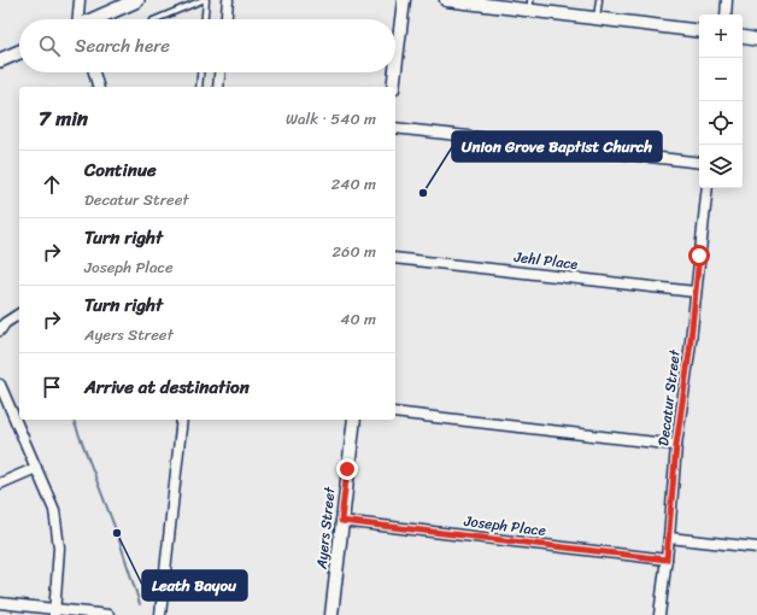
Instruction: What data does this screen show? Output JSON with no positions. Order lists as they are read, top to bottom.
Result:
{
  "streets": {
    "street": [
      "Jehl Place",
      "Decatur Street",
      "Joseph Place",
      "Ayers Street"
    ]
  },
  "crossings": [
    ["Jehl Place", "Decatur Street"],
    ["Decatur Street", "Joseph Place"],
    ["Joseph Place", "Ayers Street"]
  ],
  "places": ["Union Grove Baptist Church", "Leath Bayou"],
  "page": {
    "map_buttons": ["+", "−"],
    "search": "Search here",
    "heading": ["7 min", "Walk · 540 m"],
    "list": [
      ["Continue", "Decatur Street", "240 m"],
      ["Turn right", "Joseph Place", "260 m"],
      ["Turn right", "Ayers Street", "40 m"],
      "Arrive at destination"
    ]
  }
}
